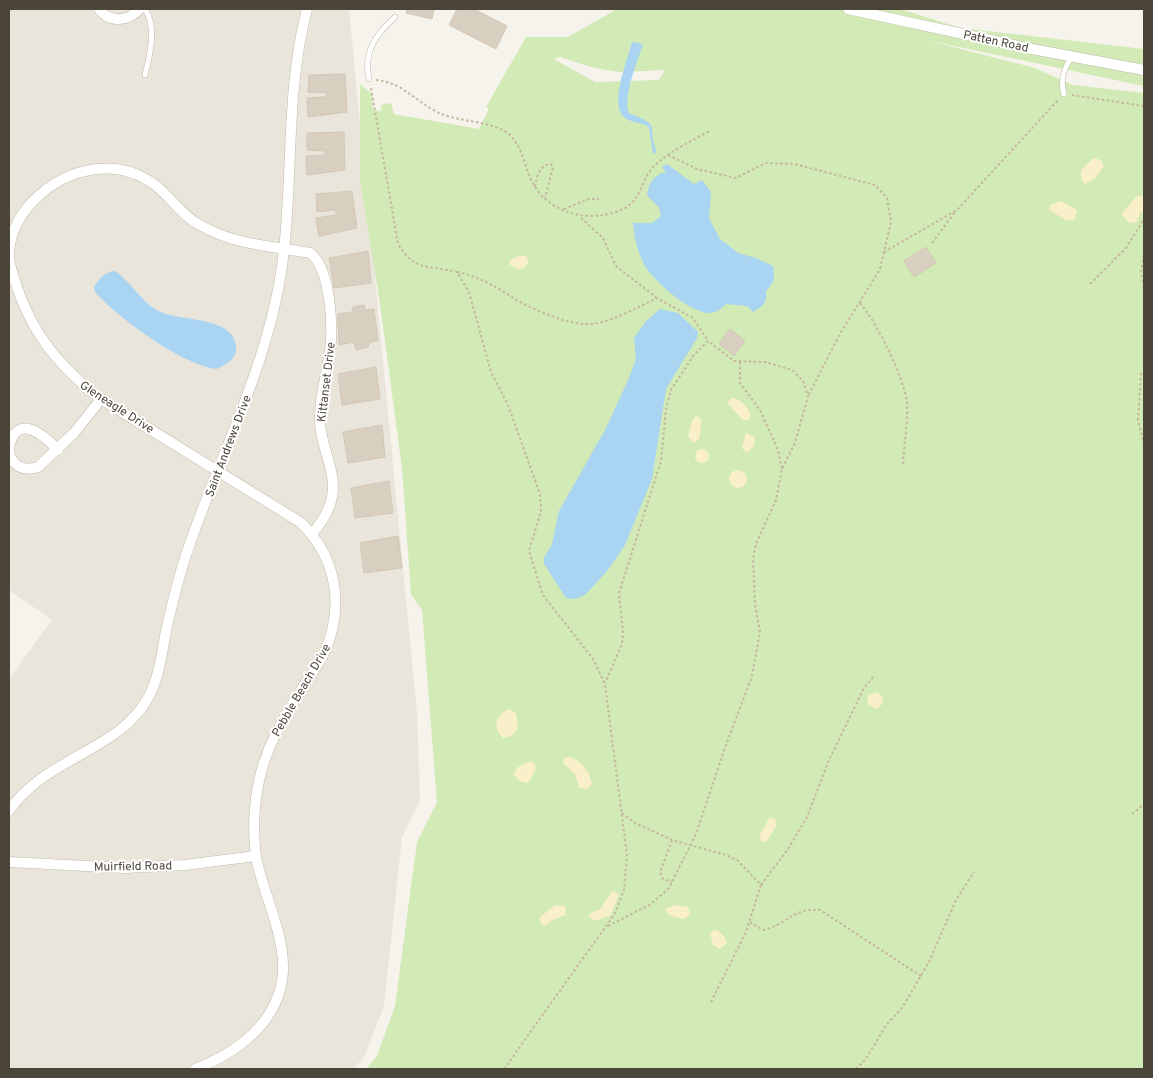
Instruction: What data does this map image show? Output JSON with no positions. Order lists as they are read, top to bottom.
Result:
{
  "streets": {
    "street": [
      "Patten Road",
      "Kittanset Drive",
      "Gleneagle Drive",
      "Saint Andrews Drive",
      "Pebble Beach Drive",
      "Muirfield Road"
    ]
  },
  "crossings": [
    ["Kittanset Drive", "Gleneagle Drive"],
    ["Kittanset Drive", "Saint Andrews Drive"],
    ["Kittanset Drive", "Pebble Beach Drive"],
    ["Gleneagle Drive", "Saint Andrews Drive"],
    ["Gleneagle Drive", "Pebble Beach Drive"],
    ["Saint Andrews Drive", "Pebble Beach Drive"],
    ["Pebble Beach Drive", "Muirfield Road"]
  ]
}
